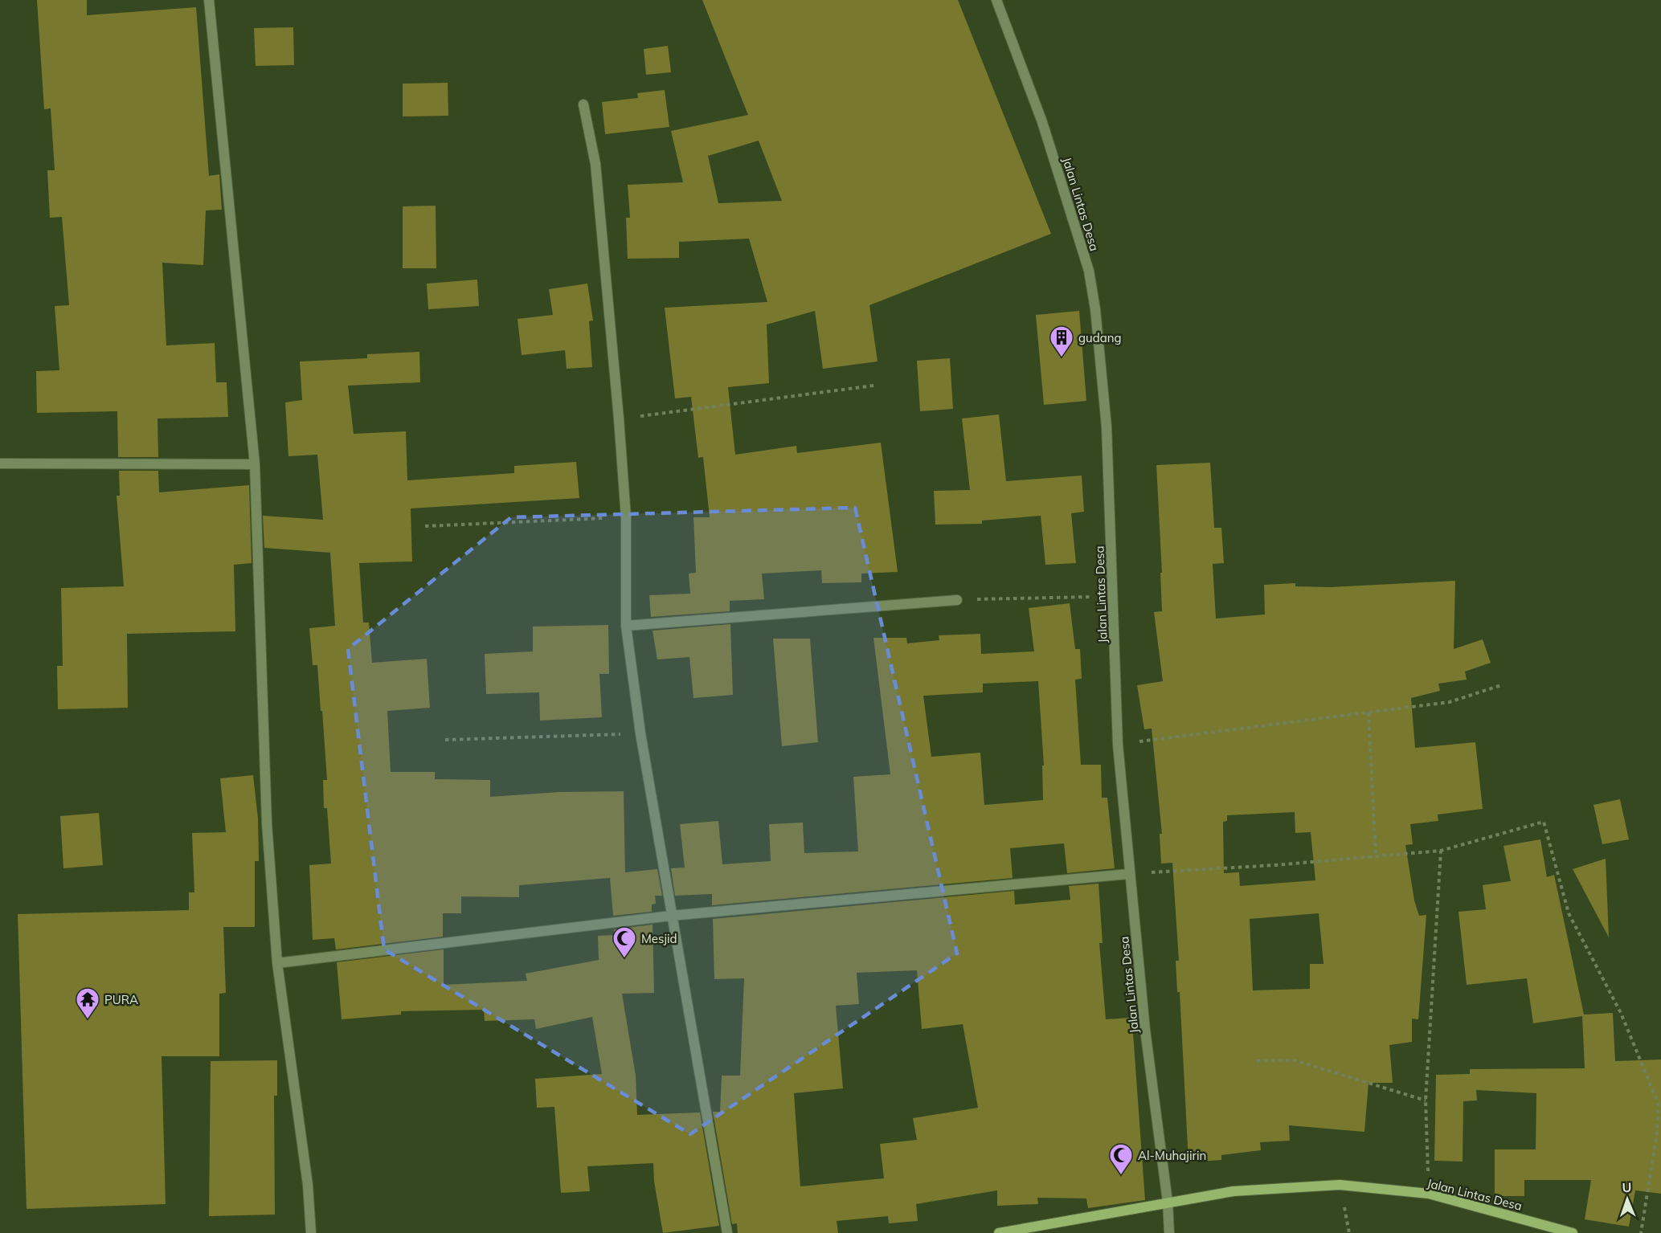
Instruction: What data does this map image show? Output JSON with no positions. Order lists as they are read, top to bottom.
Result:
{
  "streets": {
    "main road": ["Jalan Lintas Desa"]
  },
  "places": {
    "building": ["gudang"],
    "mosque": ["Mesjid", "Al-Muhajirin"],
    "temple": ["PURA"]
  },
  "north": "top"
}
